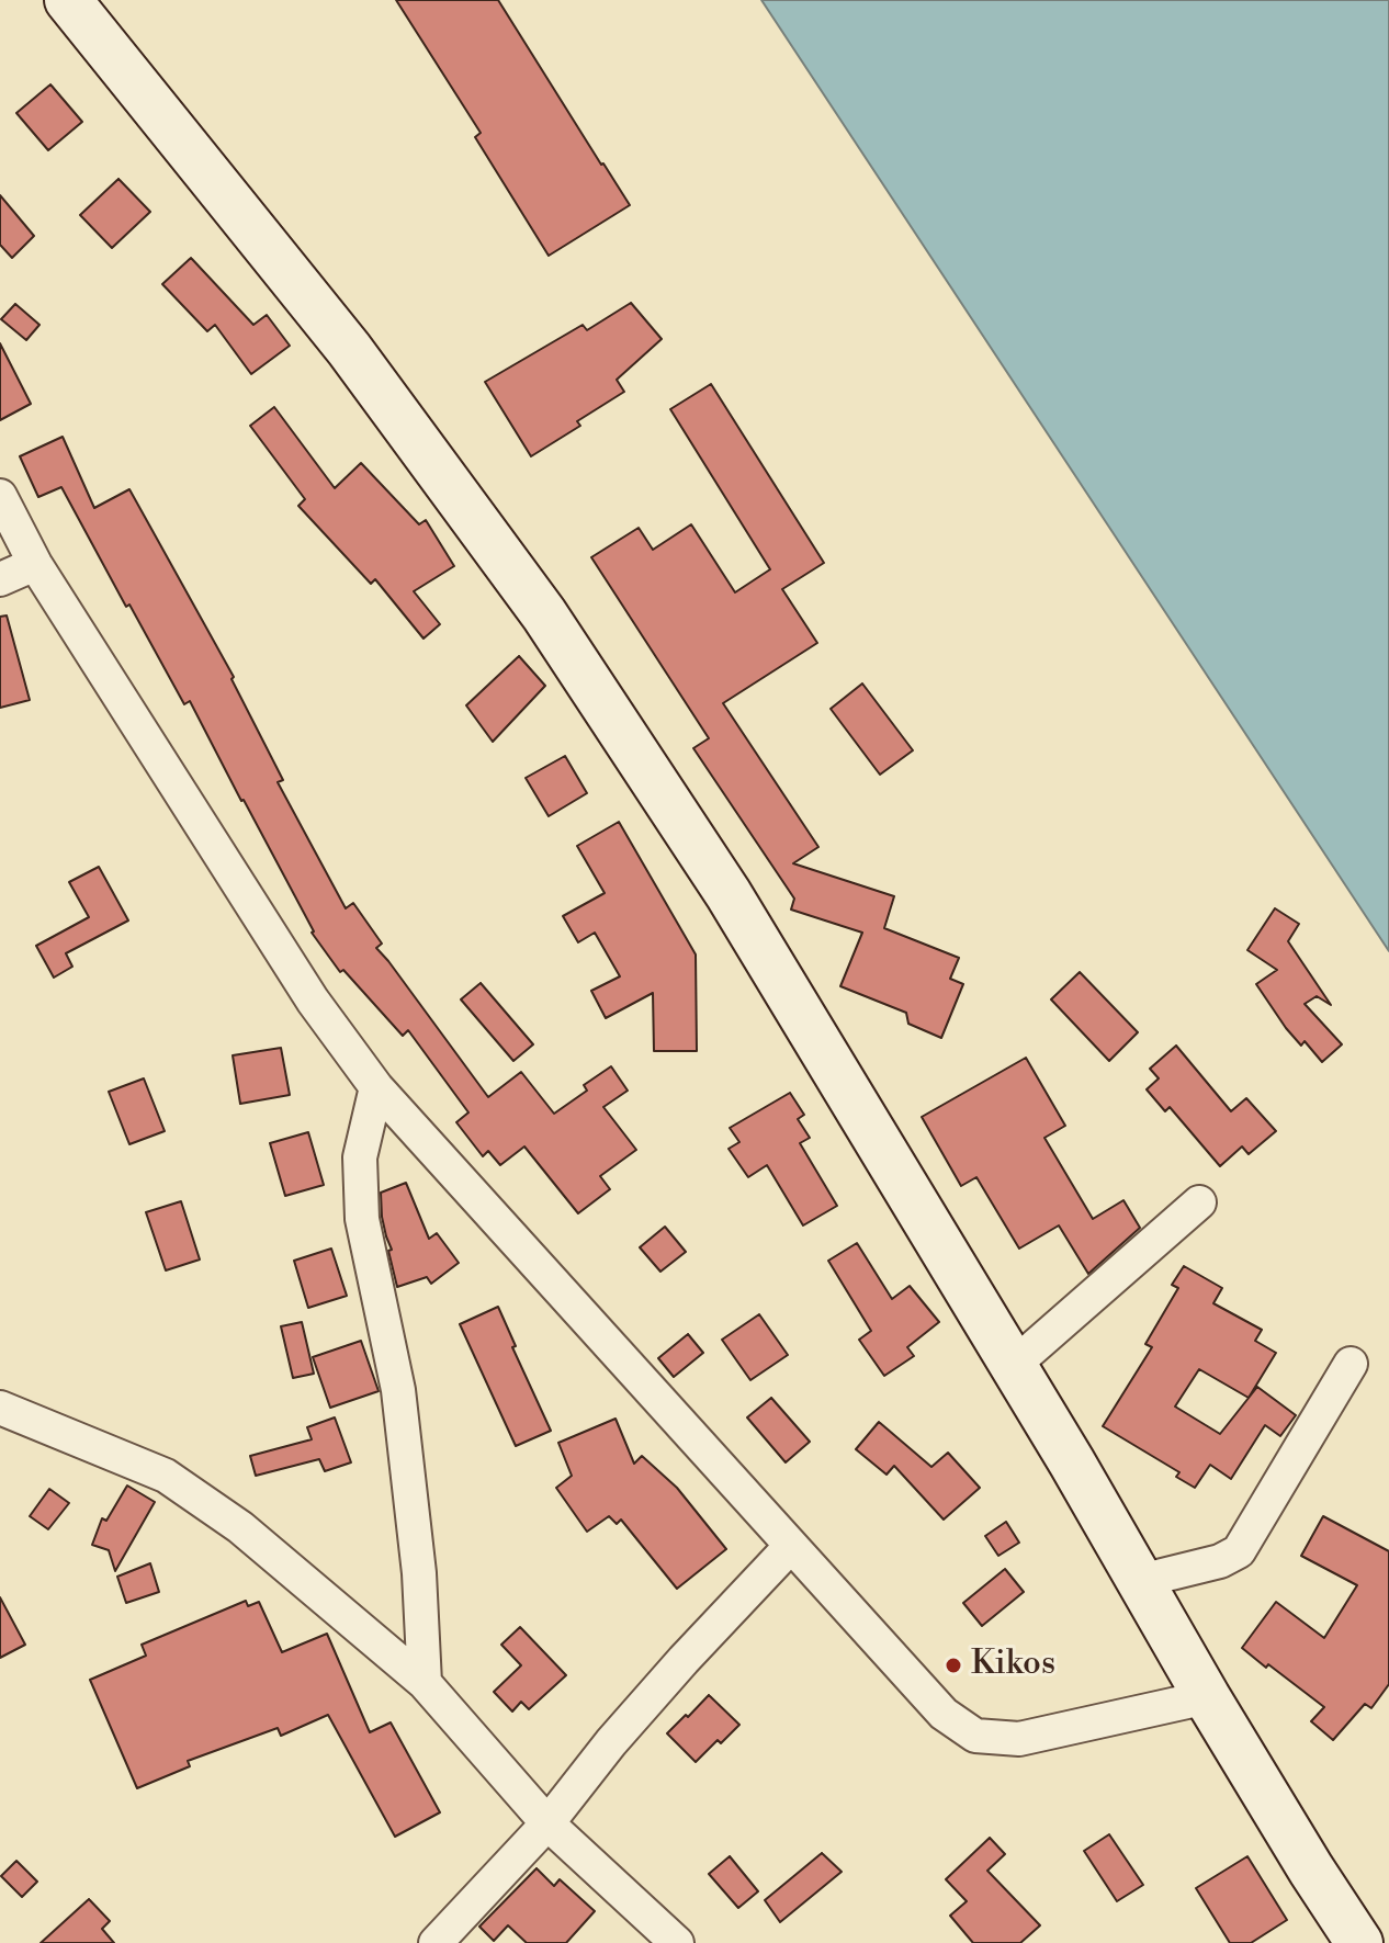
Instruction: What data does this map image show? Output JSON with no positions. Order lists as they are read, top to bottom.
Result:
{
  "places": ["Kikos"]
}
